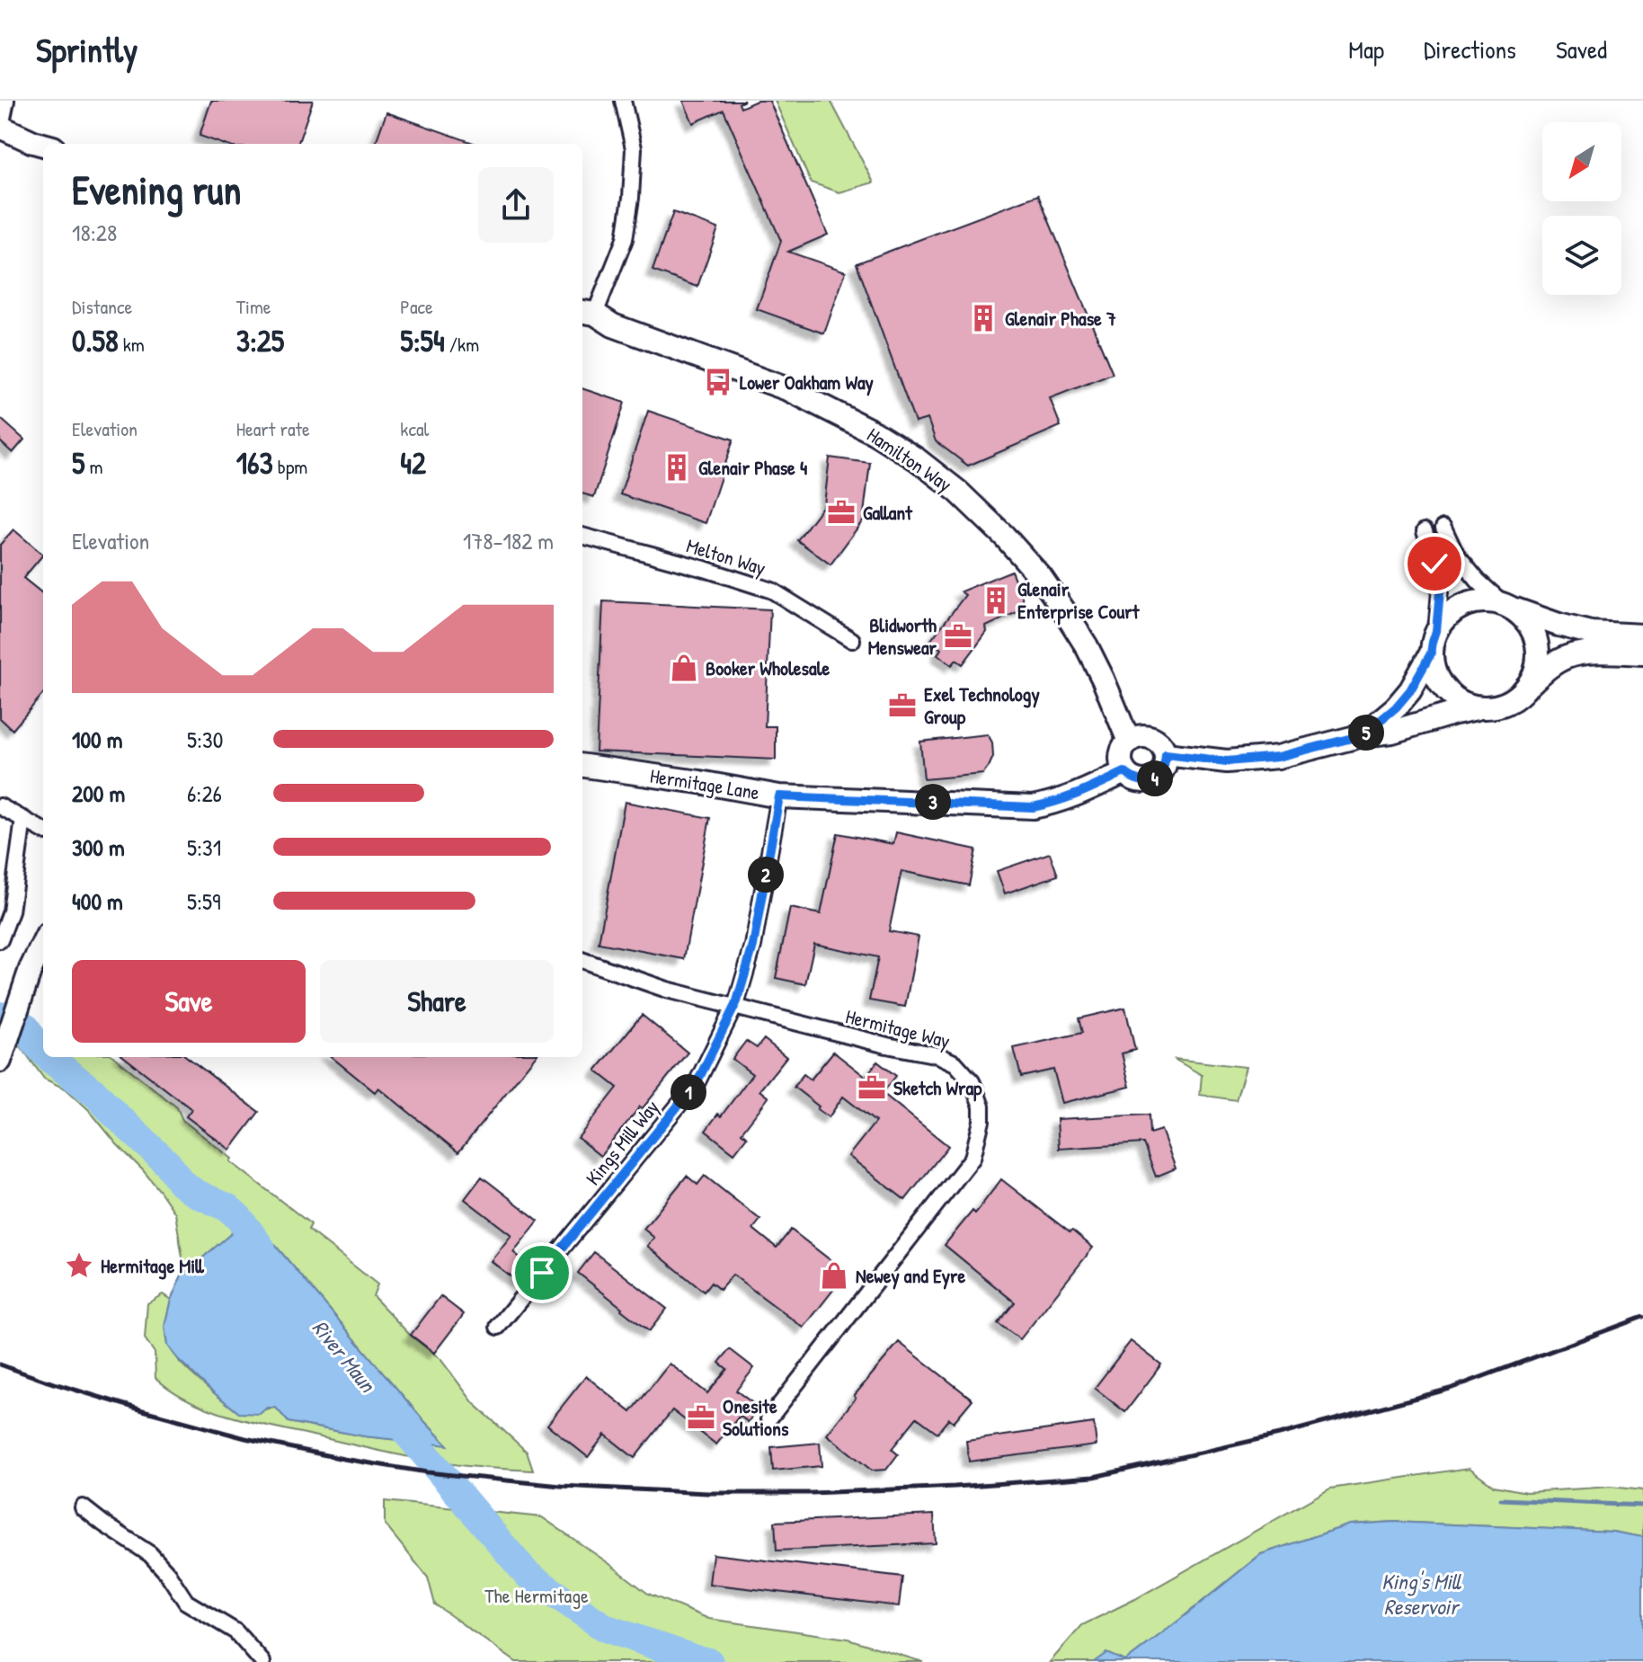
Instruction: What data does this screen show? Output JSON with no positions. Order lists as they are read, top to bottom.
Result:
{
  "streets": {
    "street": [
      "Hamilton Way",
      "Melton Way",
      "Hermitage Lane",
      "Hermitage Way",
      "Kings Mill Way"
    ]
  },
  "crossings": [
    ["Hamilton Way", "Hermitage Lane"],
    ["Hermitage Lane", "Kings Mill Way"],
    ["Hermitage Way", "Kings Mill Way"]
  ],
  "water": ["River Maun", "King's Mill Reservoir"],
  "parks": ["The Hermitage"],
  "places": {
    "building": ["Glenair Phase 7", "Glenair Phase 4", "Glenair Enterprise Court"],
    "bus stop": ["Lower Oakham Way"],
    "office": [
      "Gallant",
      "Blidworth Menswear",
      "Exel Technology Group",
      "Sketch Wrap",
      "Onesite Solutions"
    ],
    "shop": ["Booker Wholesale", "Newey and Eyre"],
    "place": ["Hermitage Mill"]
  },
  "north": "bottom left",
  "page": {
    "header": "Sprintly",
    "nav": ["Map", "Directions", "Saved"],
    "heading": ["Evening run", "18:28"],
    "stats": [
      ["Distance", "0.58 km"],
      ["Time", "3:25"],
      ["Pace", "5:54 /km"],
      ["Elevation", "5 m"],
      ["Heart rate", "163 bpm"],
      ["kcal", "42"]
    ],
    "chart": ["Elevation", "178–182 m"],
    "list": [
      {
        "name": "100 m",
        "note": "5:30"
      },
      {
        "name": "200 m",
        "note": "6:26"
      },
      {
        "name": "300 m",
        "note": "5:31"
      },
      {
        "name": "400 m",
        "note": "5:59"
      }
    ],
    "pins": [
      "5",
      "4",
      "3",
      "2",
      "1"
    ],
    "buttons": ["Save", "Share"]
  }
}
